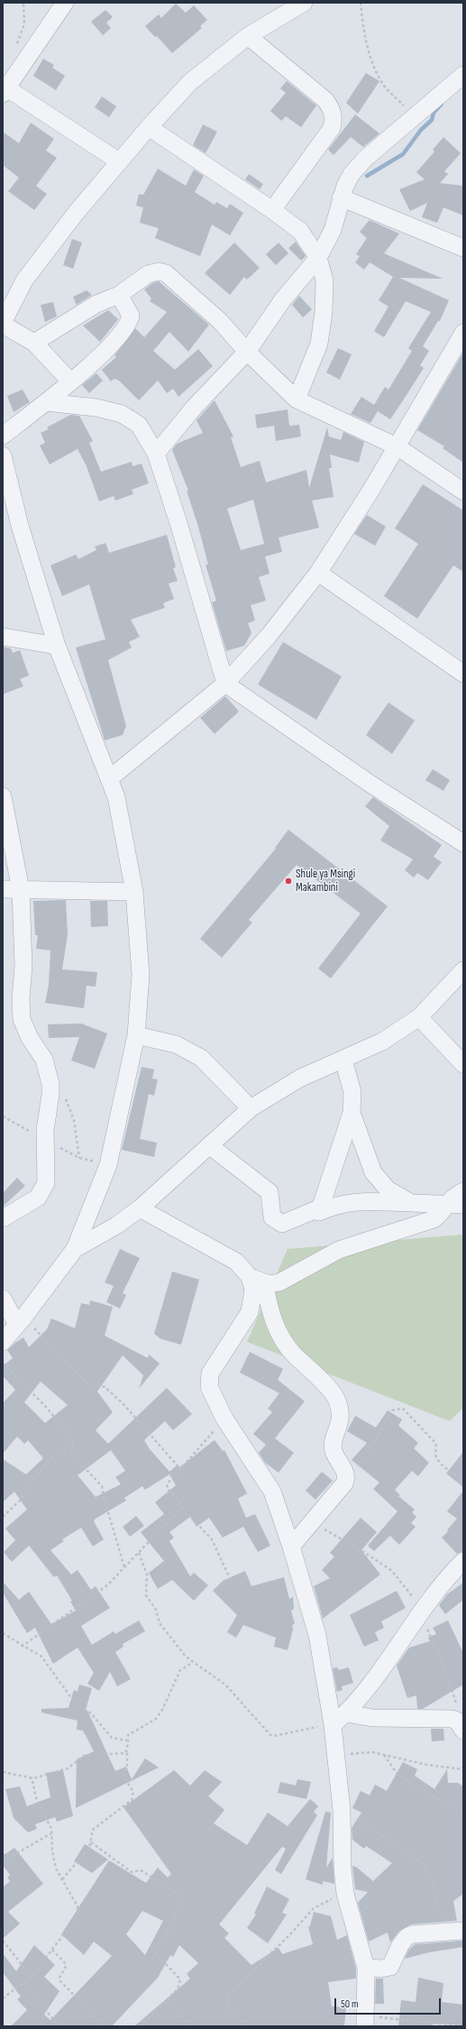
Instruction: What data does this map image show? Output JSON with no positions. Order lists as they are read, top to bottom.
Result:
{
  "places": ["Shule ya Msingi Makambini"],
  "scale_bar": "50 m"
}
